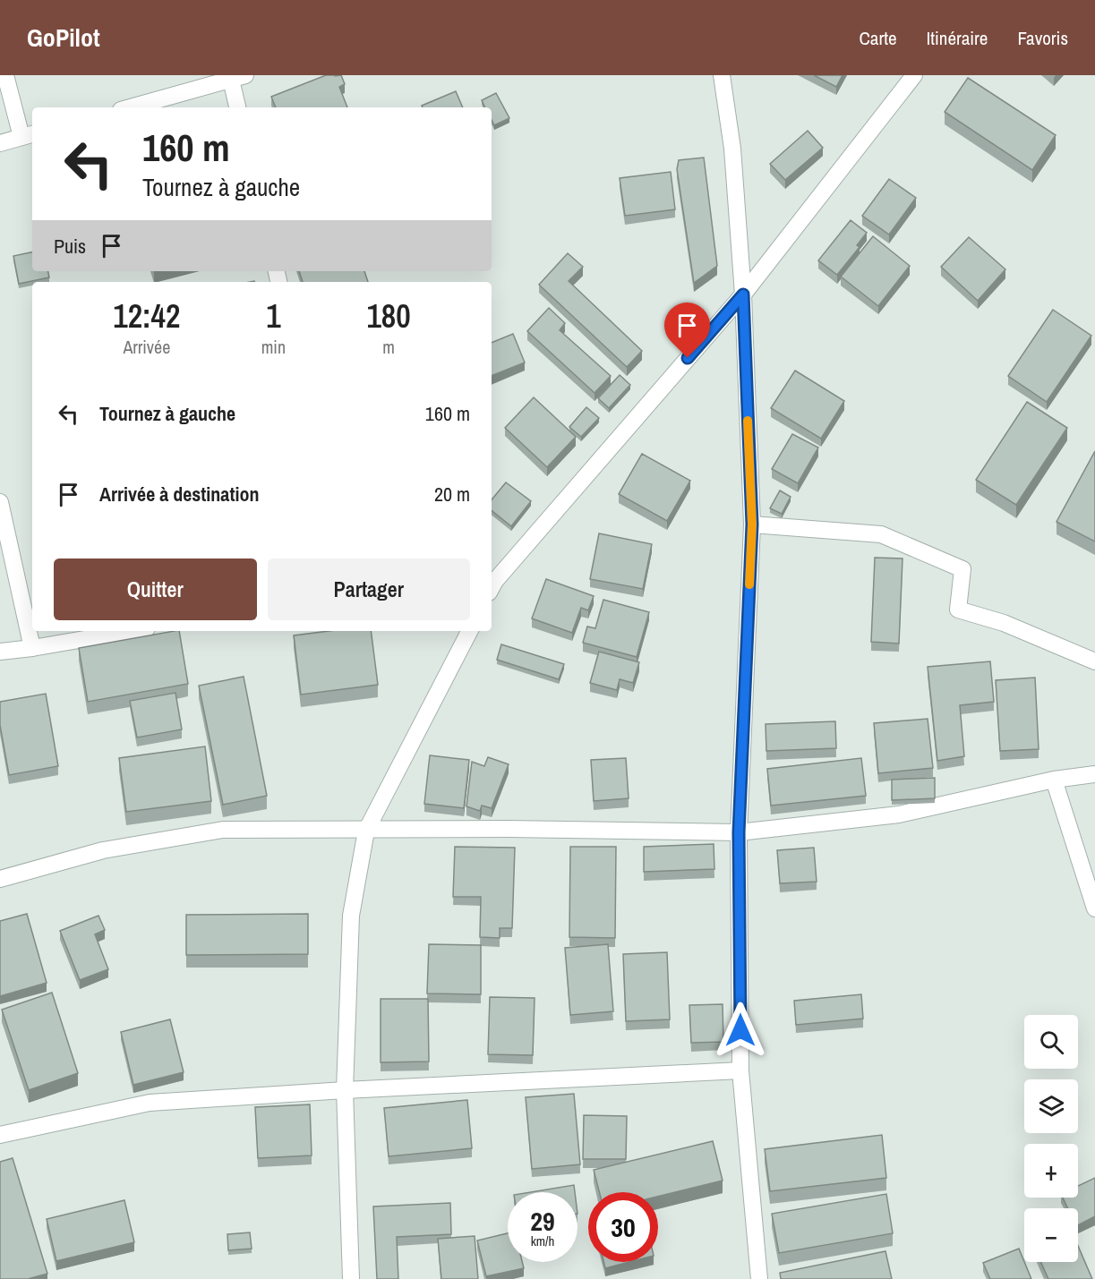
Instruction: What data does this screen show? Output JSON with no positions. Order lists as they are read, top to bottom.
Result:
{
  "page": {
    "header": "GoPilot",
    "nav": ["Carte", "Itinéraire", "Favoris"],
    "turn": ["160 m", "Tournez à gauche"],
    "then": "Puis",
    "eta": [
      "12:42",
      "Arrivée",
      "1",
      "min",
      "180",
      "m"
    ],
    "list": [
      {
        "name": "Tournez à gauche",
        "value": "160 m"
      },
      {
        "name": "Arrivée à destination",
        "value": "20 m"
      }
    ],
    "buttons": ["Quitter", "Partager"],
    "map_buttons": ["+", "−"],
    "speed": "29 km/h",
    "limit": "30"
  }
}
